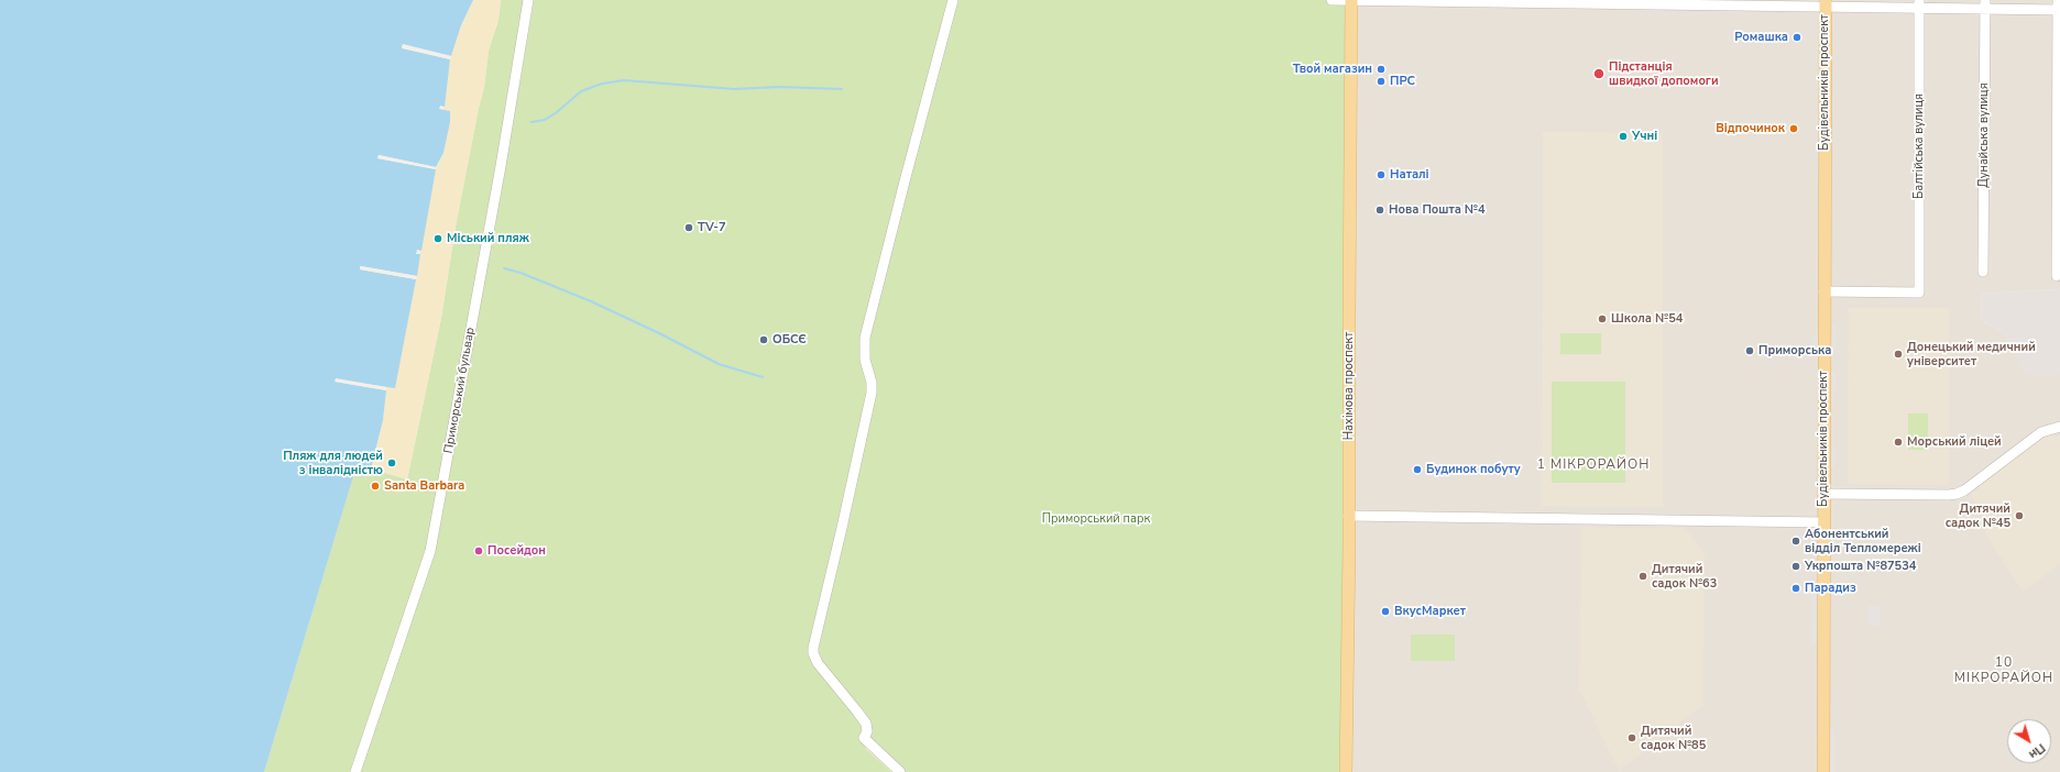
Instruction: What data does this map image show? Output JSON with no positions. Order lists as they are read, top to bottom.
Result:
{
  "streets": {
    "main road": ["Будівельників проспект", "Нахімова проспект"],
    "street": ["Дунайська вулиця", "Балтійська вулиця", "Приморський бульвар"]
  },
  "crossings": [
    ["Будівельників проспект", "Балтійська вулиця"]
  ],
  "districts": ["1 МІКРОРАЙОН", "10 МІКРОРАЙОН"],
  "parks": ["Приморський парк"],
  "places": [
    "Ромашка",
    "Твой магазин",
    "Підстанція швидкої допомоги",
    "ПРС",
    "Відпочинок",
    "Учні",
    "Наталі",
    "Нова Пошта №4",
    "TV-7",
    "Міський пляж",
    "Школа №54",
    "ОБСЄ",
    "Приморська",
    "Донецький медичний університет",
    "Морський ліцей",
    "Пляж для людей з інвалідністю",
    "Будинок побуту",
    "Santa Barbara",
    "Дитячий садок №45",
    "Абонентський відділ Тепломережі",
    "Посейдон",
    "Укрпошта №87534",
    "Дитячий садок №63",
    "Парадиз",
    "ВкусМаркет",
    "Дитячий садок №85"
  ],
  "north": "bottom right"
}
